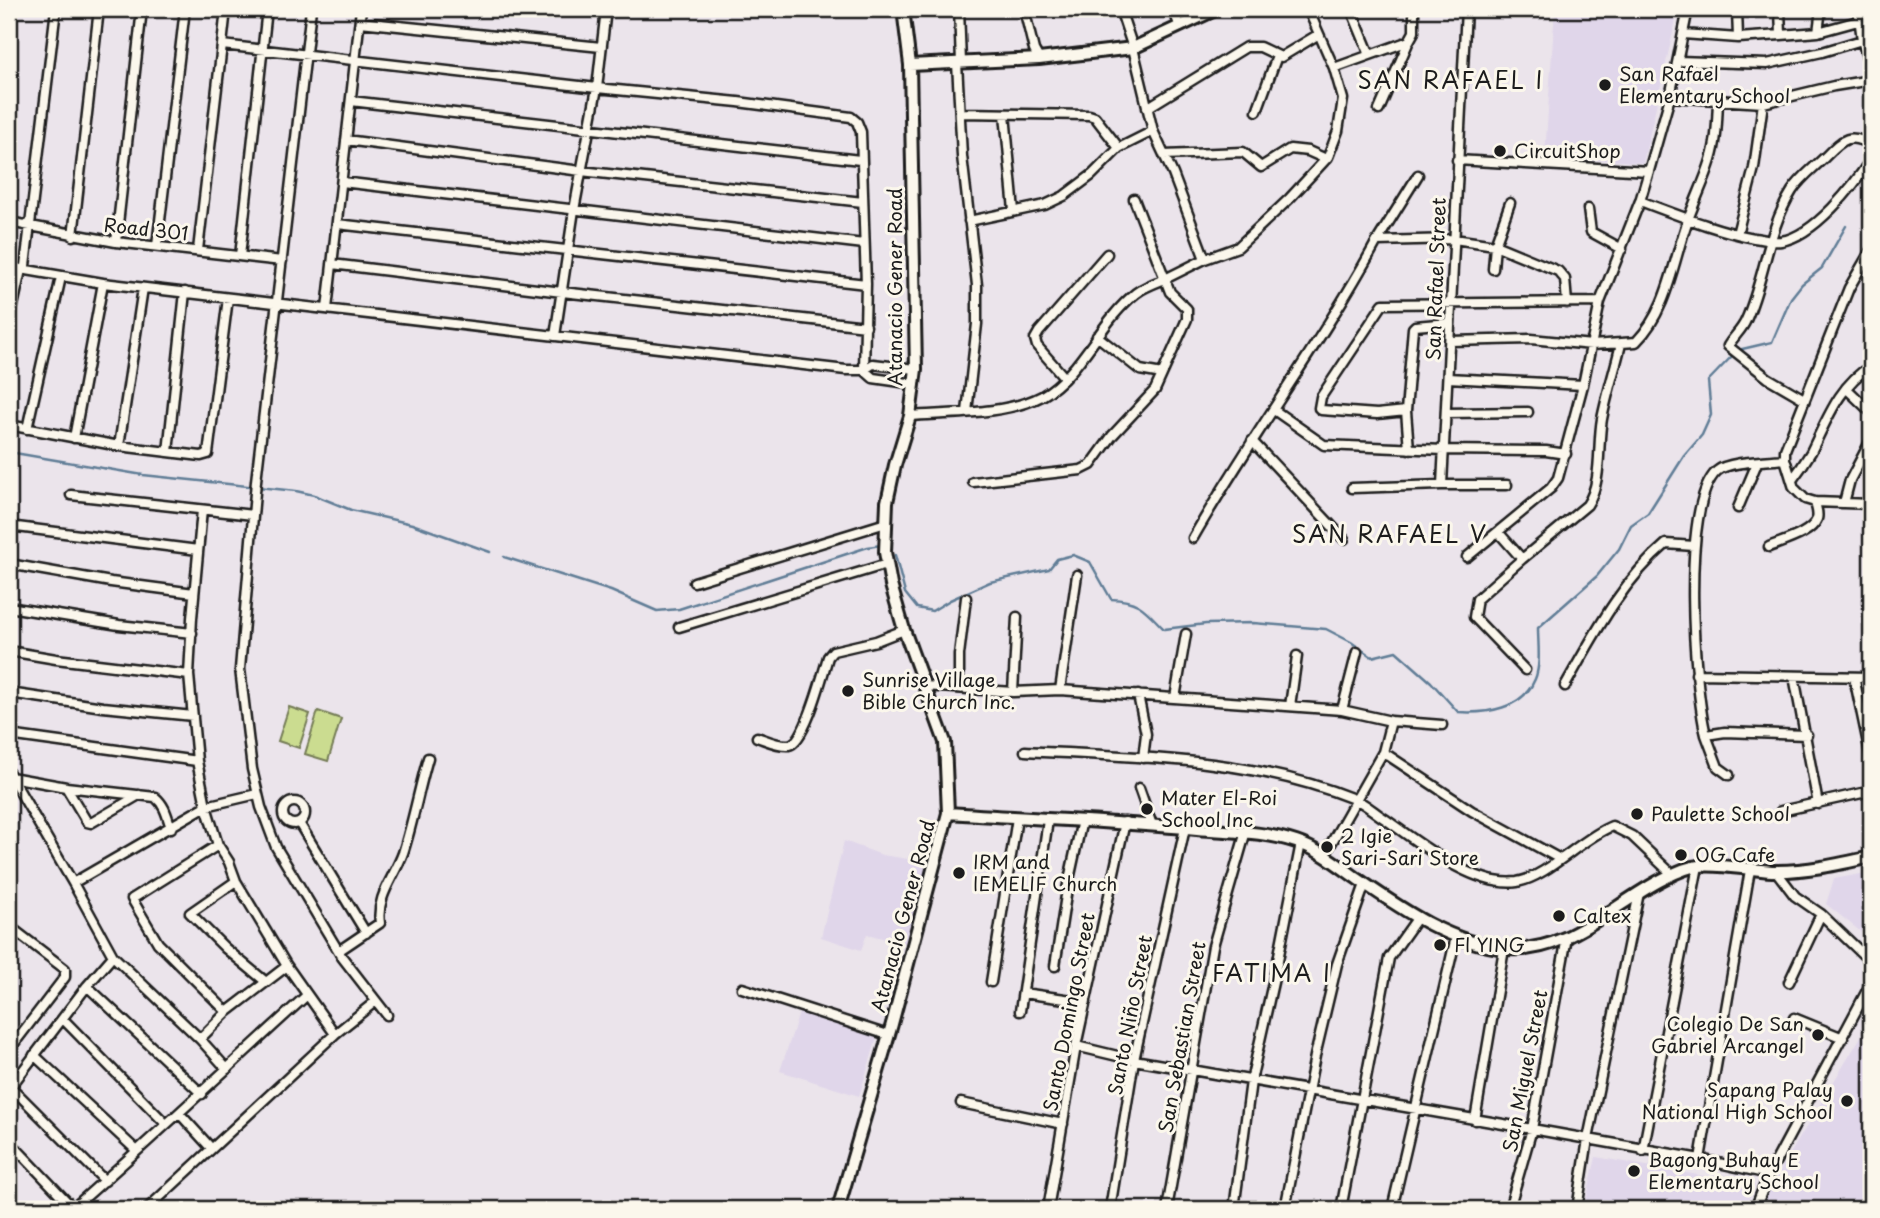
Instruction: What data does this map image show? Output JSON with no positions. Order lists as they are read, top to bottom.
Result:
{
  "streets": {
    "main road": ["Atanacio Gener Road"],
    "street": [
      "Road 301",
      "San Rafael Street",
      "Santo Domingo Street",
      "Santo Niño Street",
      "San Sebastian Street",
      "San Miguel Street"
    ]
  },
  "districts": ["SAN RAFAEL I", "SAN RAFAEL V", "FATIMA I"],
  "places": [
    "San Rafael Elementary School",
    "CircuitShop",
    "Sunrise Village Bible Church Inc.",
    "Mater El-Roi School Inc",
    "Paulette School",
    "2 Igie Sari-Sari Store",
    "OG Cafe",
    "IRM and IEMELIF Church",
    "Caltex",
    "FI YING",
    "Colegio De San Gabriel Arcangel",
    "Sapang Palay National High School",
    "Bagong Buhay E Elementary School"
  ]
}
